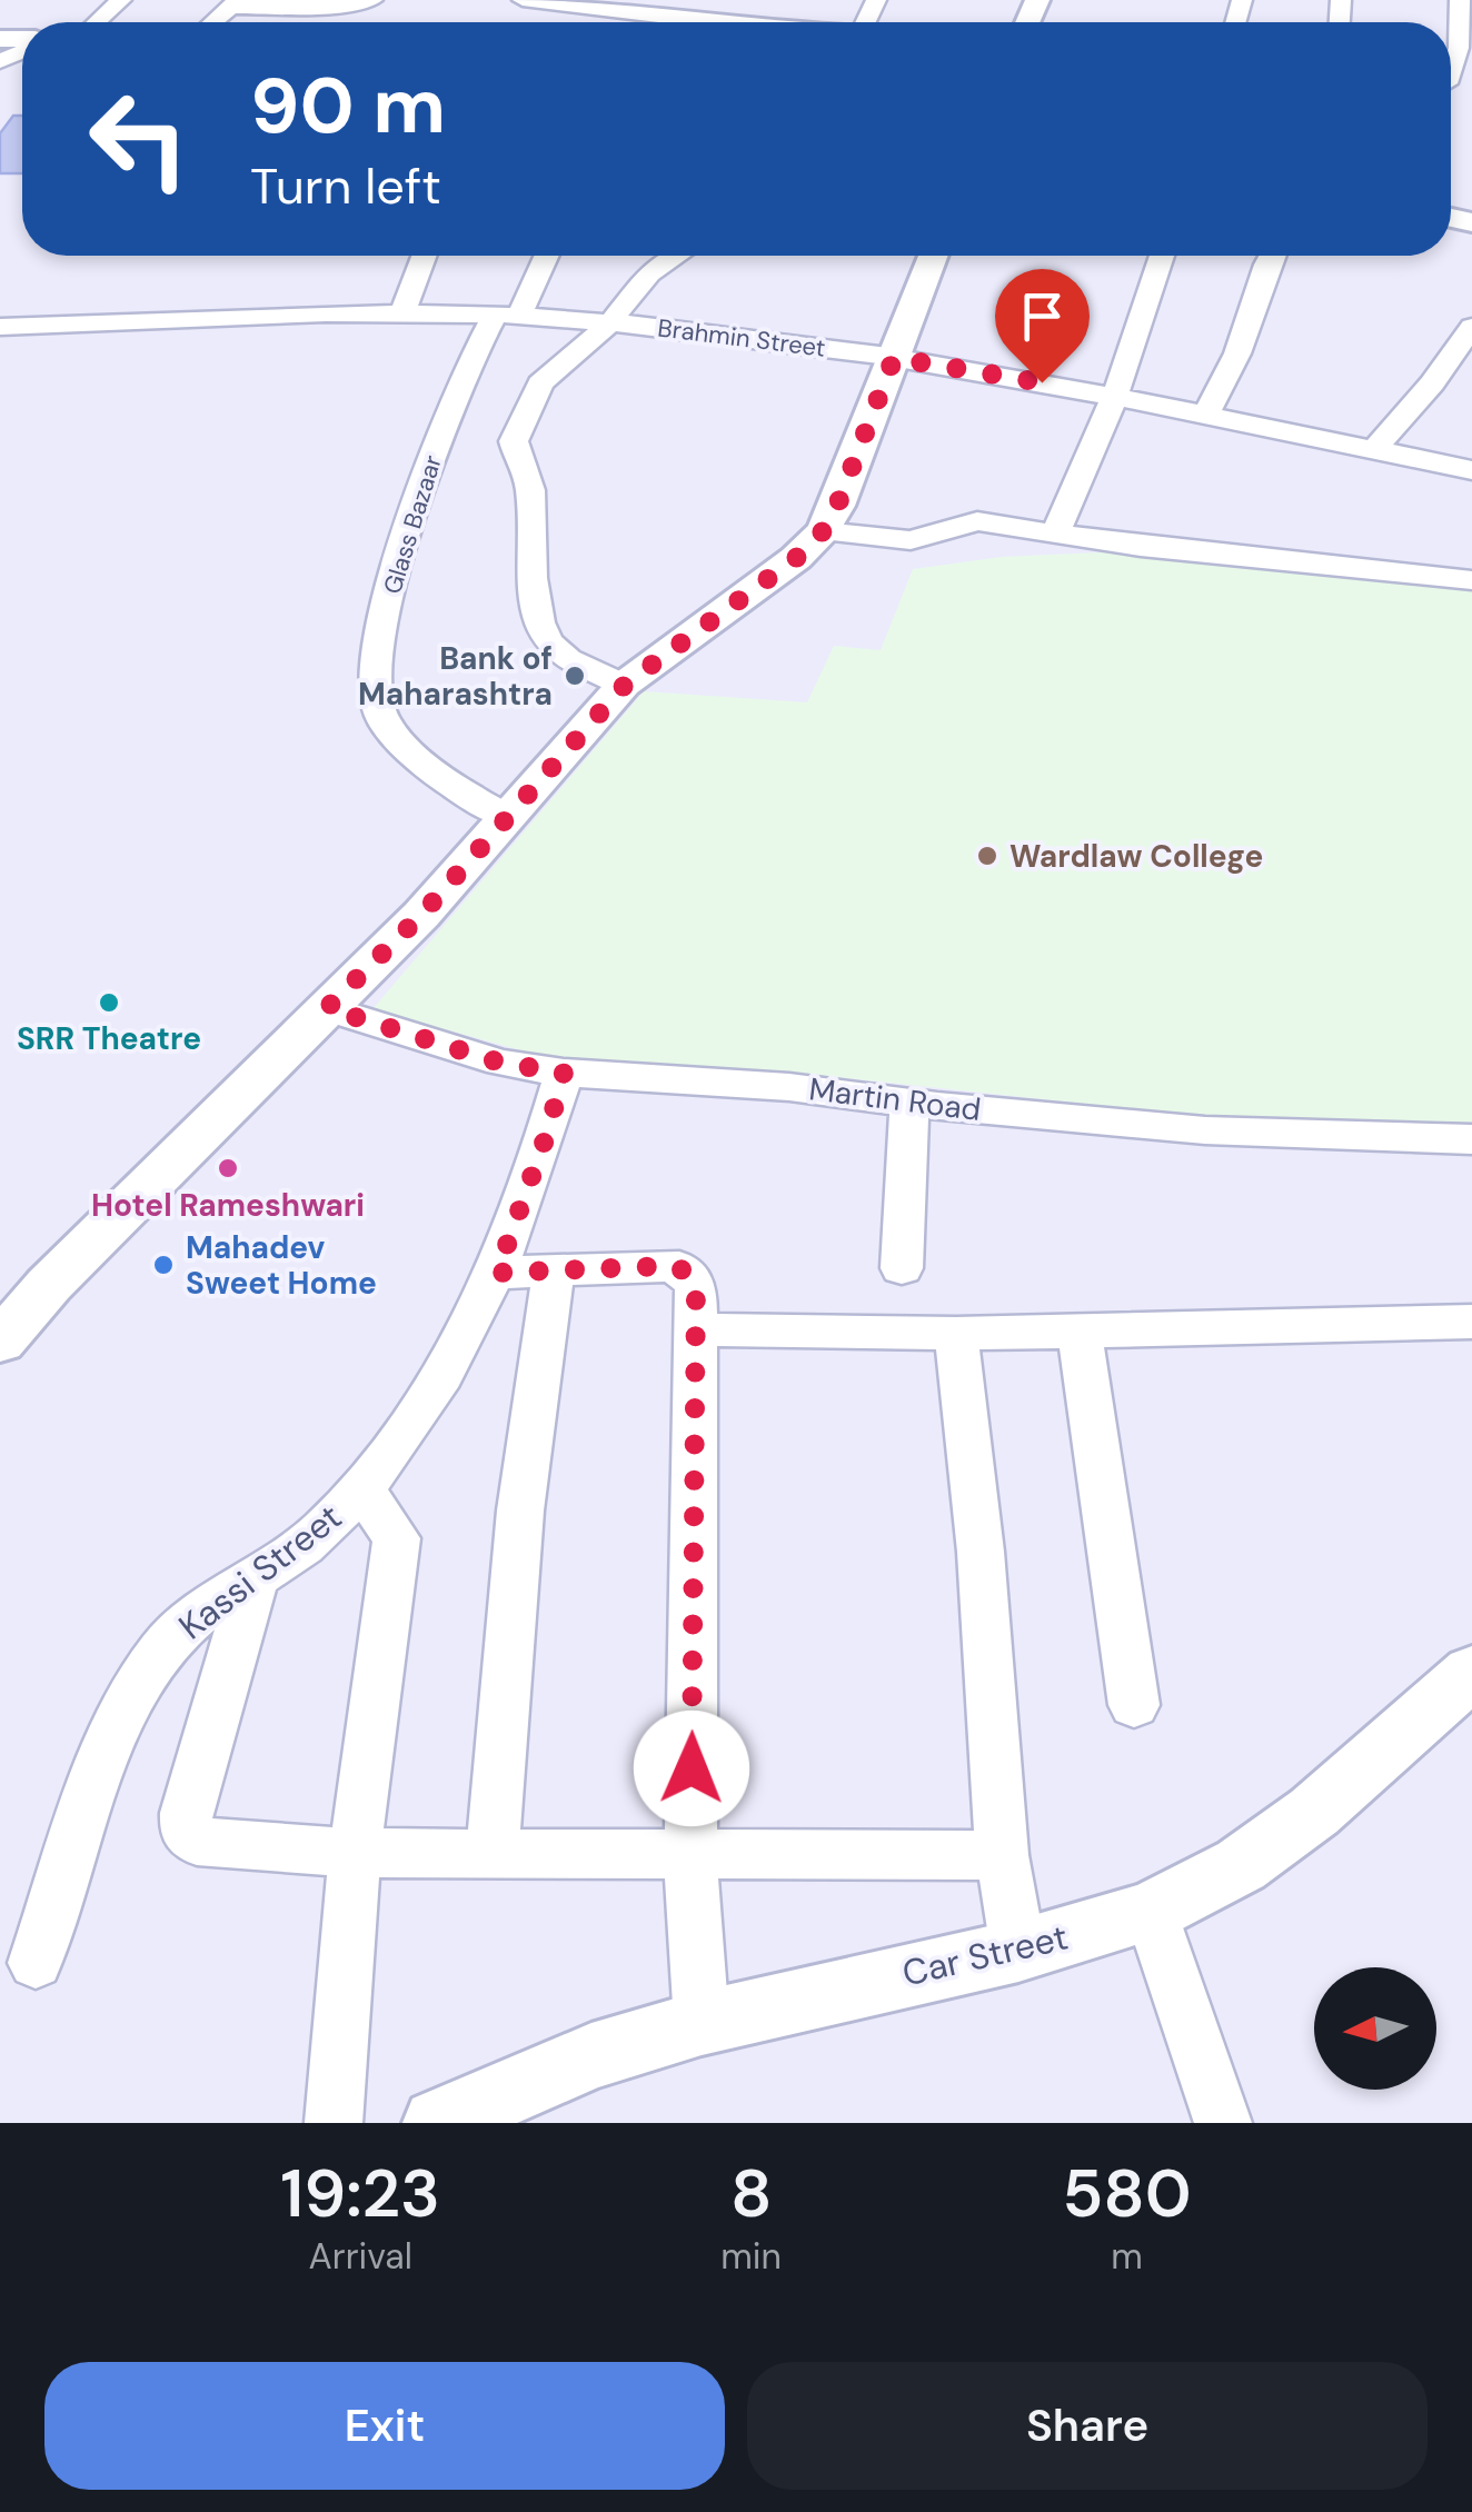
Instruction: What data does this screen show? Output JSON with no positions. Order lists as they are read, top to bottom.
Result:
{
  "streets": {
    "street": [
      "Brahmin Street",
      "Glass Bazaar",
      "Martin Road",
      "Kassi Street",
      "Car Street"
    ]
  },
  "crossings": [
    ["Brahmin Street", "Glass Bazaar"],
    ["Martin Road", "Kassi Street"]
  ],
  "places": [
    "Bank of Maharashtra",
    "Wardlaw College",
    "SRR Theatre",
    "Hotel Rameshwari",
    "Mahadev Sweet Home"
  ],
  "north": "left",
  "page": {
    "turn": ["90 m", "Turn left"],
    "eta": [
      "19:23",
      "Arrival",
      "8",
      "min",
      "580",
      "m"
    ],
    "buttons": ["Exit", "Share"]
  }
}
